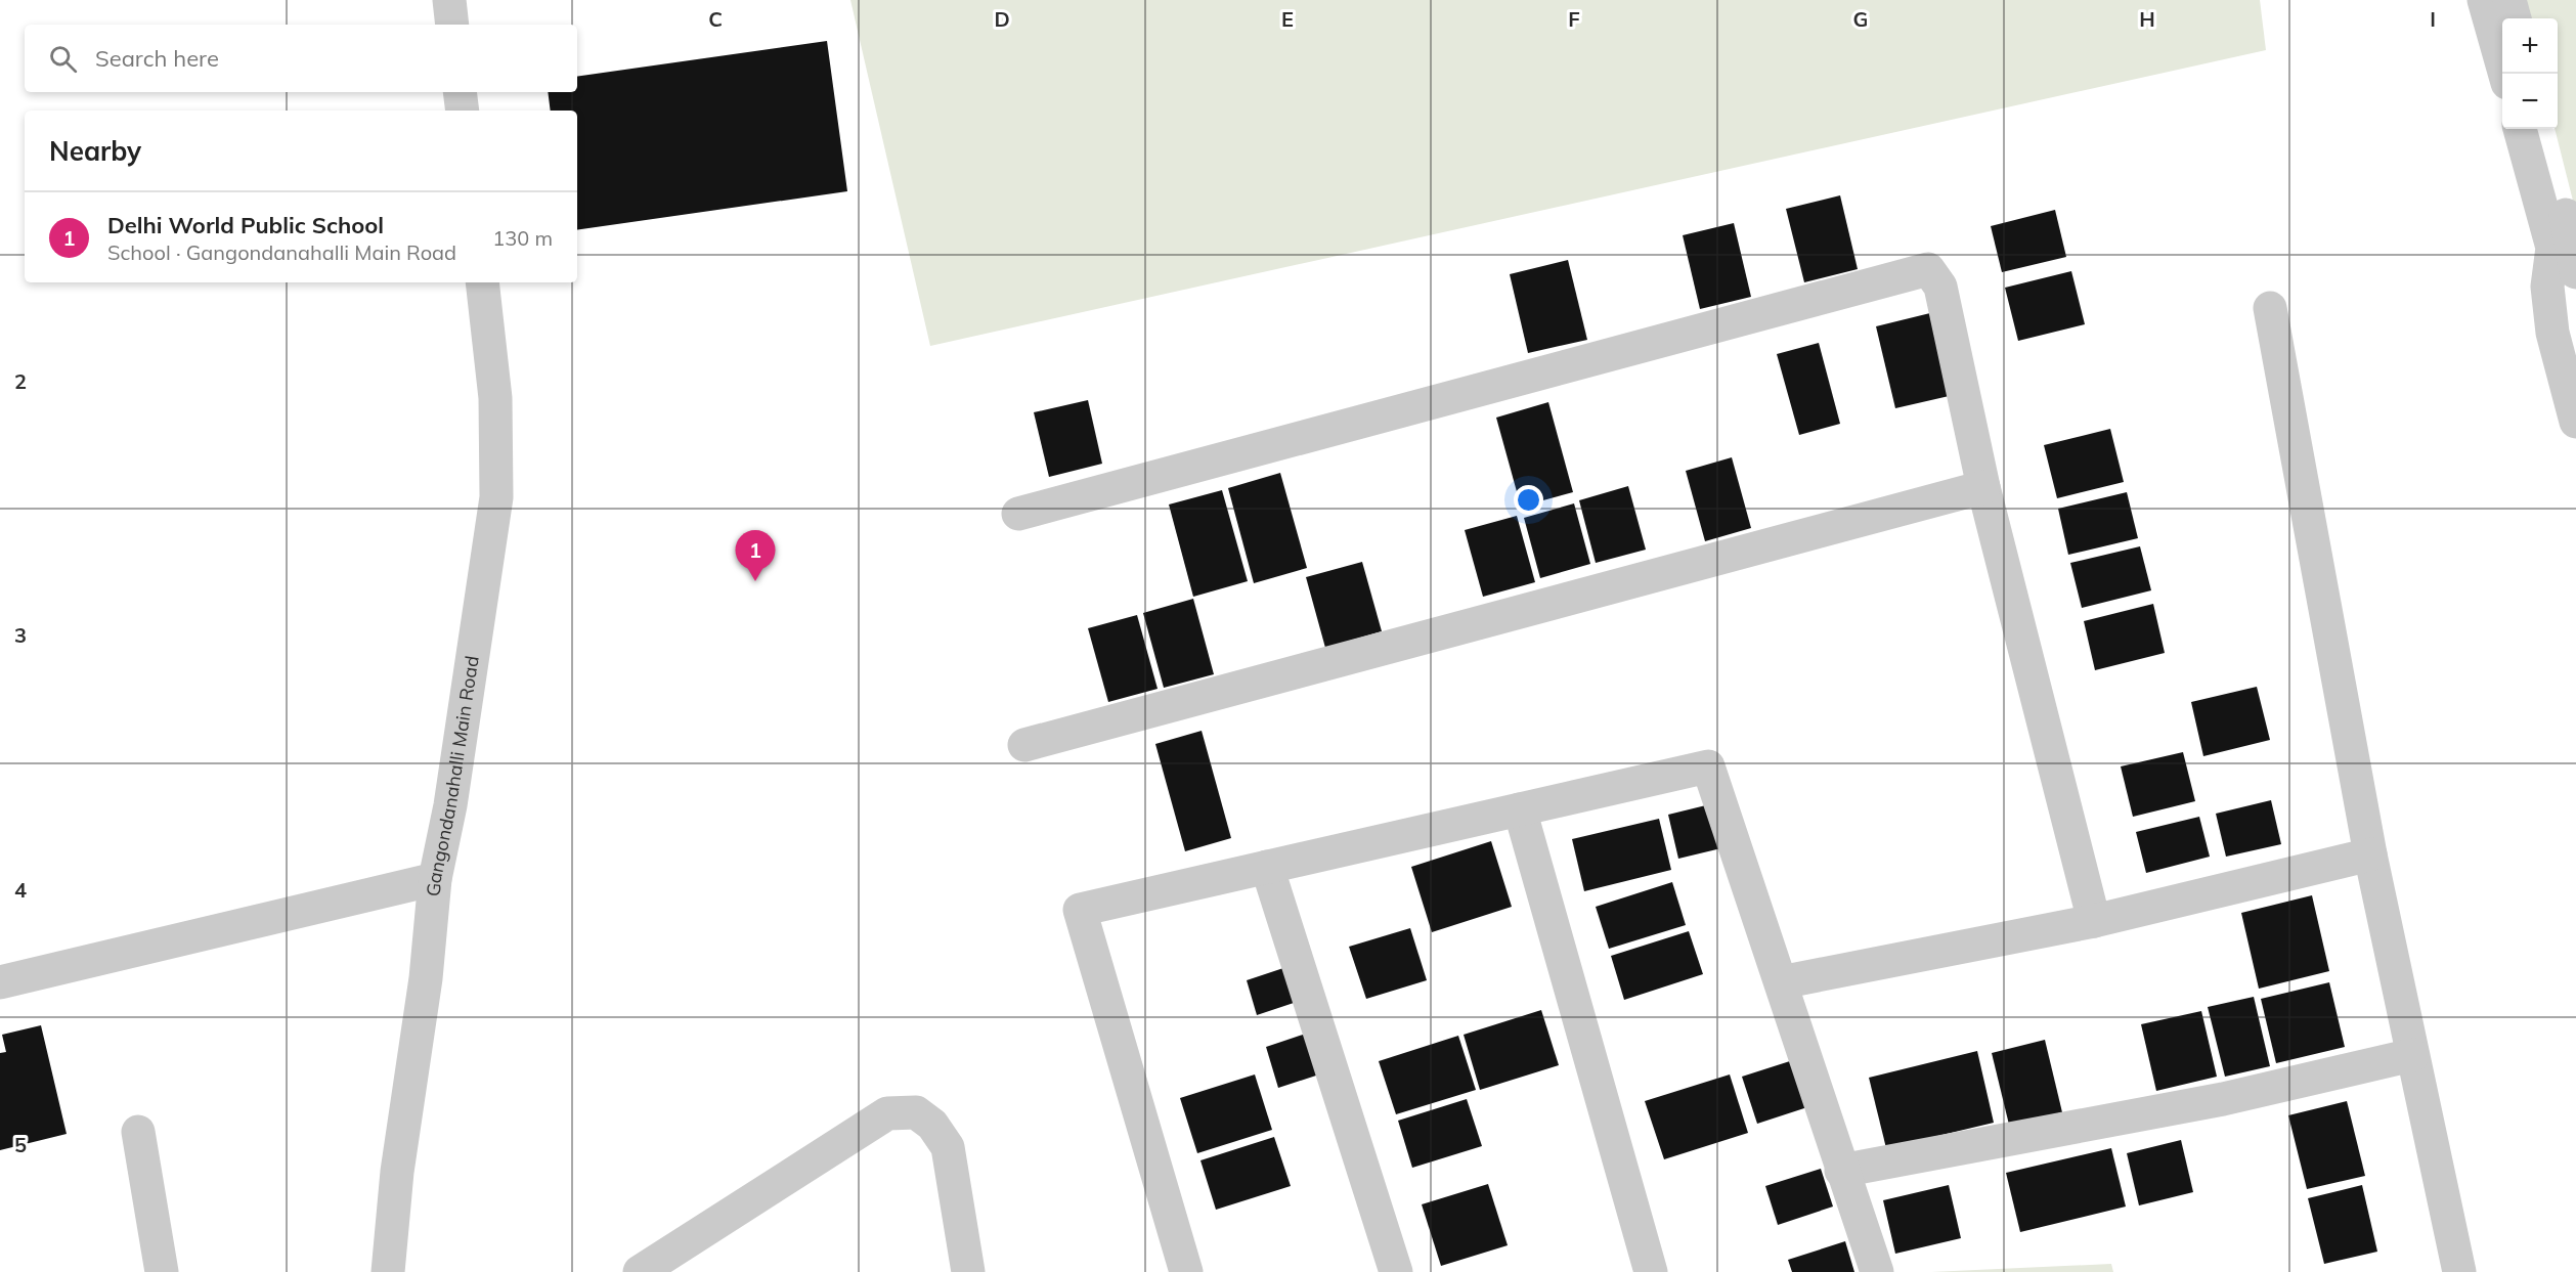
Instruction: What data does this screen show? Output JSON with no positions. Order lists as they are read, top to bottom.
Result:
{
  "streets": {
    "street": ["Gangondanahalli Main Road"]
  },
  "page": {
    "map_buttons": ["+", "−"],
    "search": "Search here",
    "heading": "Nearby",
    "list": [
      {
        "mark": "1",
        "name": "Delhi World Public School",
        "note": "School · Gangondanahalli Main Road",
        "value": "130 m"
      }
    ],
    "pins": "1"
  },
  "grid": {
    "columns": [
      "C",
      "D",
      "E",
      "F",
      "G",
      "H",
      "I"
    ],
    "rows": [
      "2",
      "3",
      "4",
      "5"
    ]
  }
}
